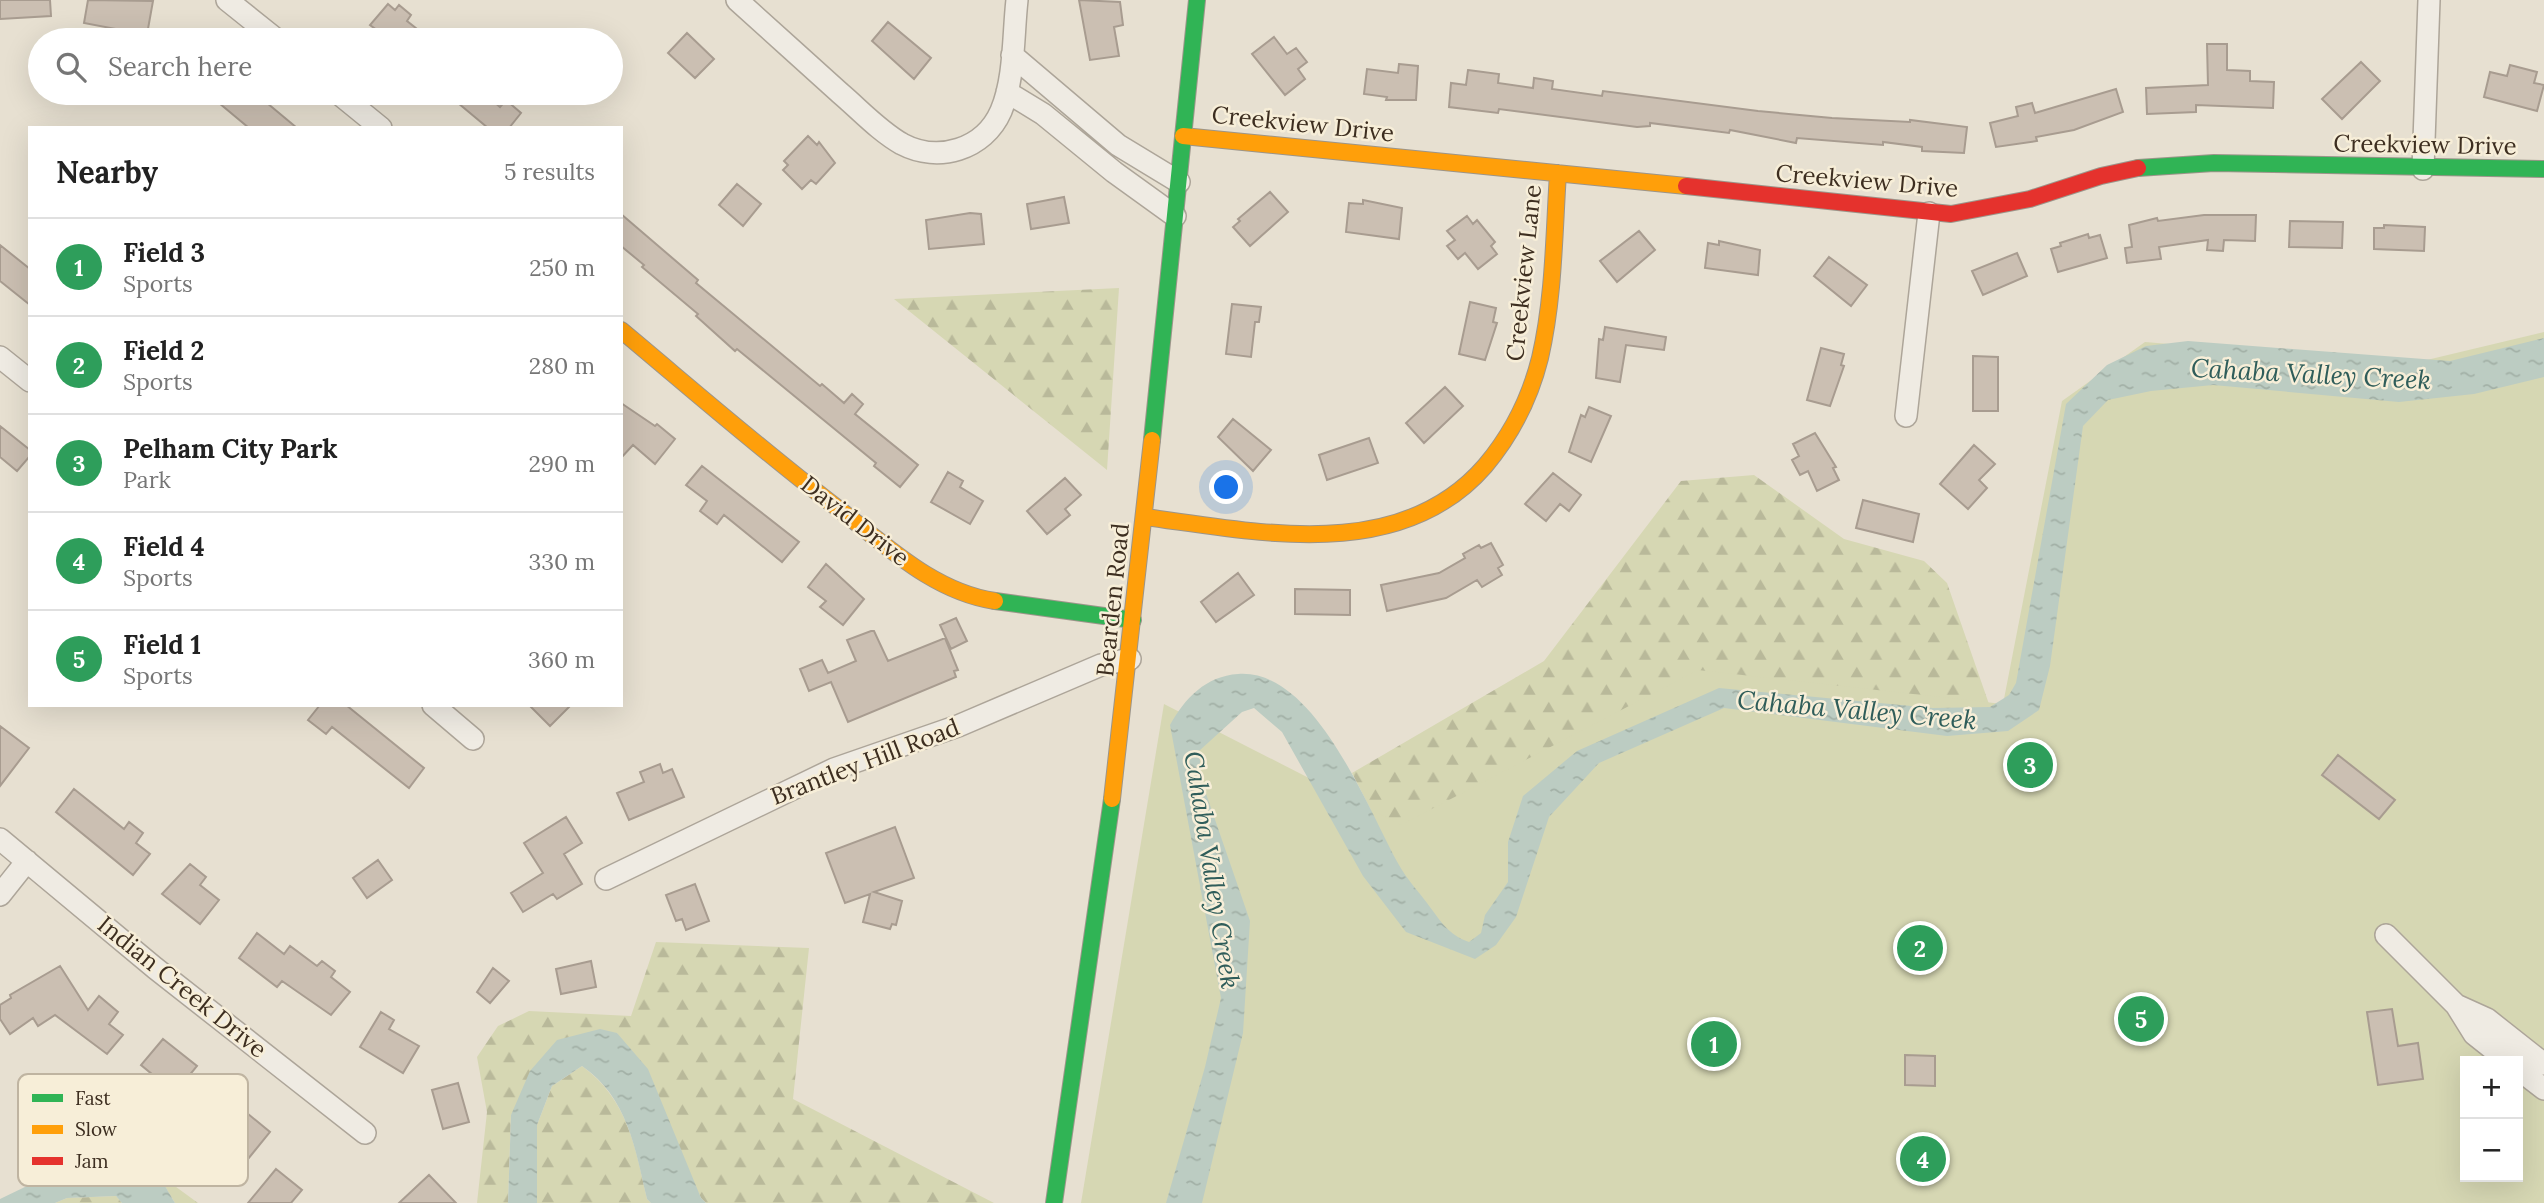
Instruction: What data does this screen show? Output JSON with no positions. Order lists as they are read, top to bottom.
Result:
{
  "streets": {
    "street": [
      "Creekview Drive",
      "Creekview Lane",
      "David Drive",
      "Bearden Road",
      "Brantley Hill Road",
      "Indian Creek Drive"
    ]
  },
  "crossings": [
    ["Creekview Drive", "Creekview Lane"],
    ["Creekview Drive", "Bearden Road"],
    ["Creekview Lane", "Bearden Road"],
    ["David Drive", "Bearden Road"],
    ["Bearden Road", "Brantley Hill Road"]
  ],
  "water": ["Cahaba Valley Creek"],
  "legend": ["Fast", "Slow", "Jam"],
  "page": {
    "search": "Search here",
    "heading": ["Nearby", "5 results"],
    "list": [
      {
        "mark": "1",
        "name": "Field 3",
        "note": "Sports",
        "value": "250 m"
      },
      {
        "mark": "2",
        "name": "Field 2",
        "note": "Sports",
        "value": "280 m"
      },
      {
        "mark": "3",
        "name": "Pelham City Park",
        "note": "Park",
        "value": "290 m"
      },
      {
        "mark": "4",
        "name": "Field 4",
        "note": "Sports",
        "value": "330 m"
      },
      {
        "mark": "5",
        "name": "Field 1",
        "note": "Sports",
        "value": "360 m"
      }
    ],
    "pins": [
      "3",
      "2",
      "5",
      "1",
      "4"
    ],
    "map_buttons": ["+", "−"]
  }
}
